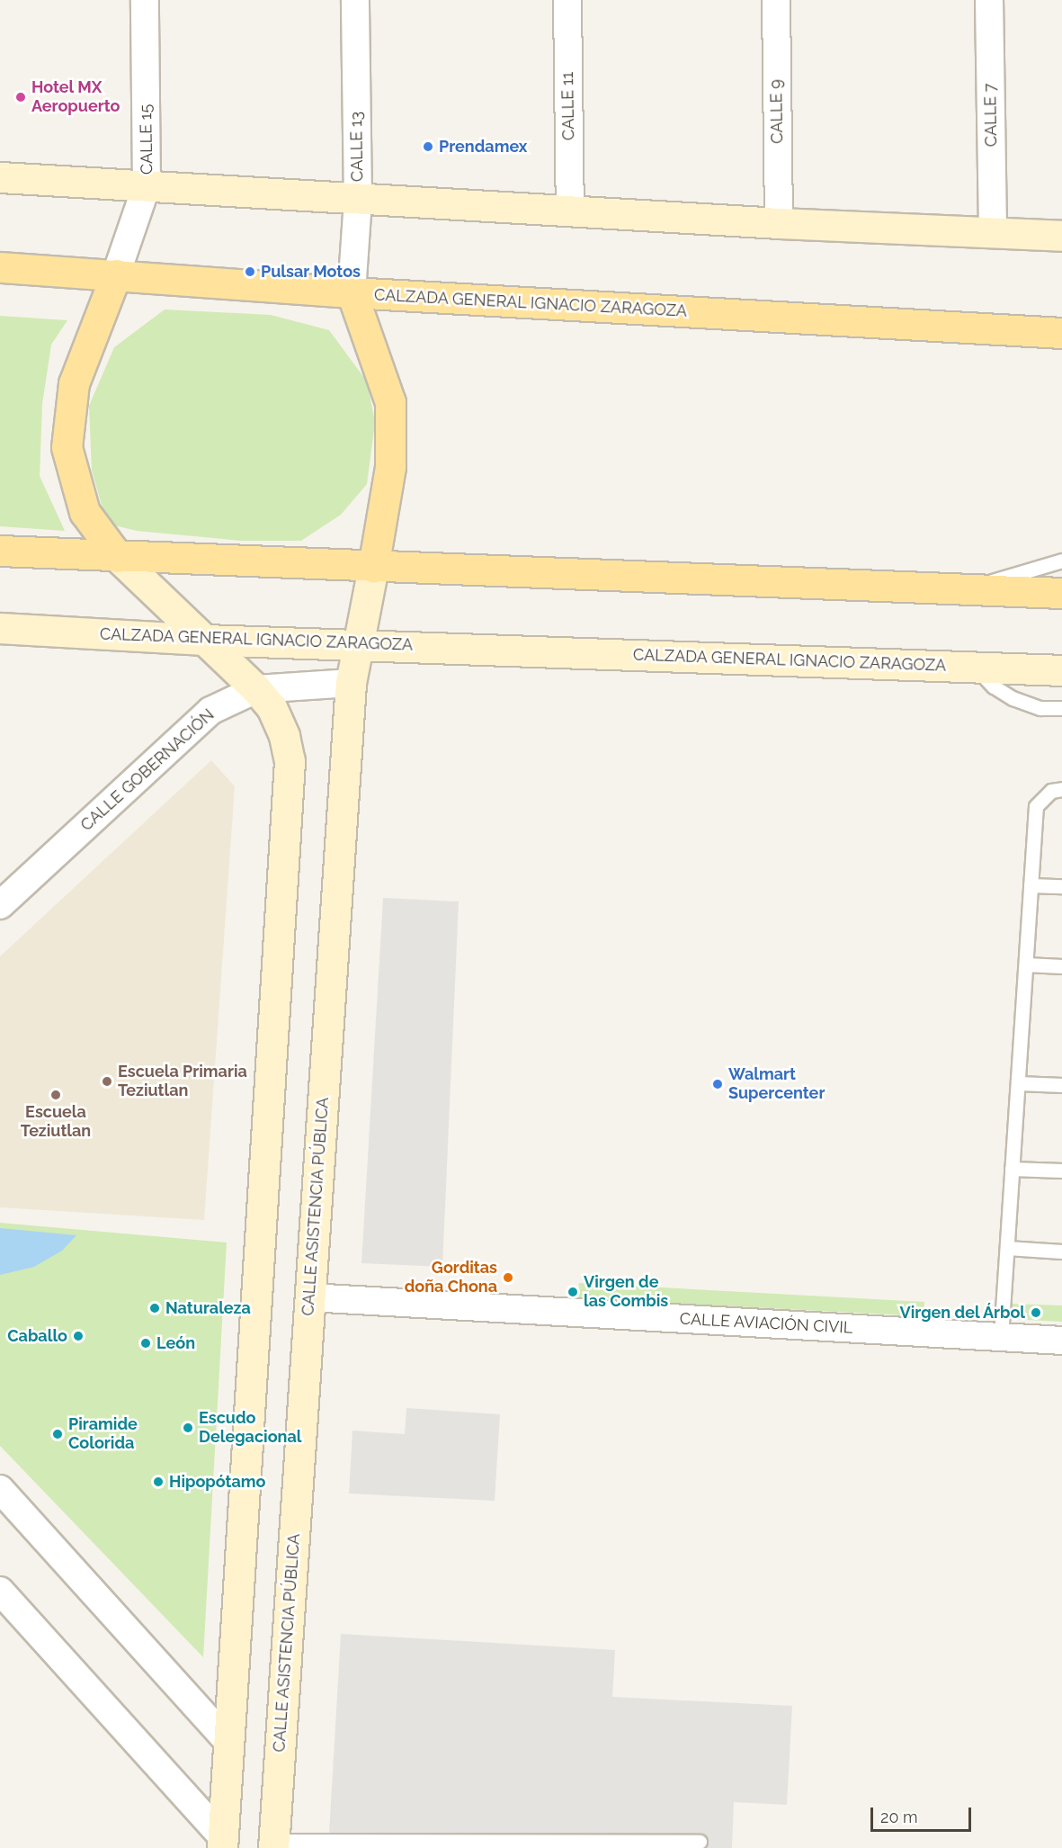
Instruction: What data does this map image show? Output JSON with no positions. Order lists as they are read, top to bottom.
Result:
{
  "streets": {
    "main road": ["CALZADA GENERAL IGNACIO ZARAGOZA"],
    "street": [
      "CALLE 11",
      "CALLE 9",
      "CALLE 7",
      "CALLE 15",
      "CALLE 13",
      "CALLE GOBERNACIÓN",
      "CALLE ASISTENCIA PÚBLICA",
      "CALLE AVIACIÓN CIVIL"
    ]
  },
  "crossings": [
    ["CALLE 15", "CALZADA GENERAL IGNACIO ZARAGOZA"],
    ["CALLE 13", "CALZADA GENERAL IGNACIO ZARAGOZA"],
    ["CALZADA GENERAL IGNACIO ZARAGOZA", "CALLE ASISTENCIA PÚBLICA"],
    ["CALLE GOBERNACIÓN", "CALLE ASISTENCIA PÚBLICA"],
    ["CALLE ASISTENCIA PÚBLICA", "CALLE AVIACIÓN CIVIL"]
  ],
  "places": [
    "Hotel MX Aeropuerto",
    "Prendamex",
    "Pulsar Motos",
    "Escuela Primaria Teziutlan",
    "Walmart Supercenter",
    "Escuela Teziutlan",
    "Gorditas doña Chona",
    "Virgen de las Combis",
    "Naturaleza",
    "Virgen del Árbol",
    "Caballo",
    "León",
    "Escudo Delegacional",
    "Piramide Colorida",
    "Hipopótamo"
  ],
  "scale_bar": "20 m"
}
